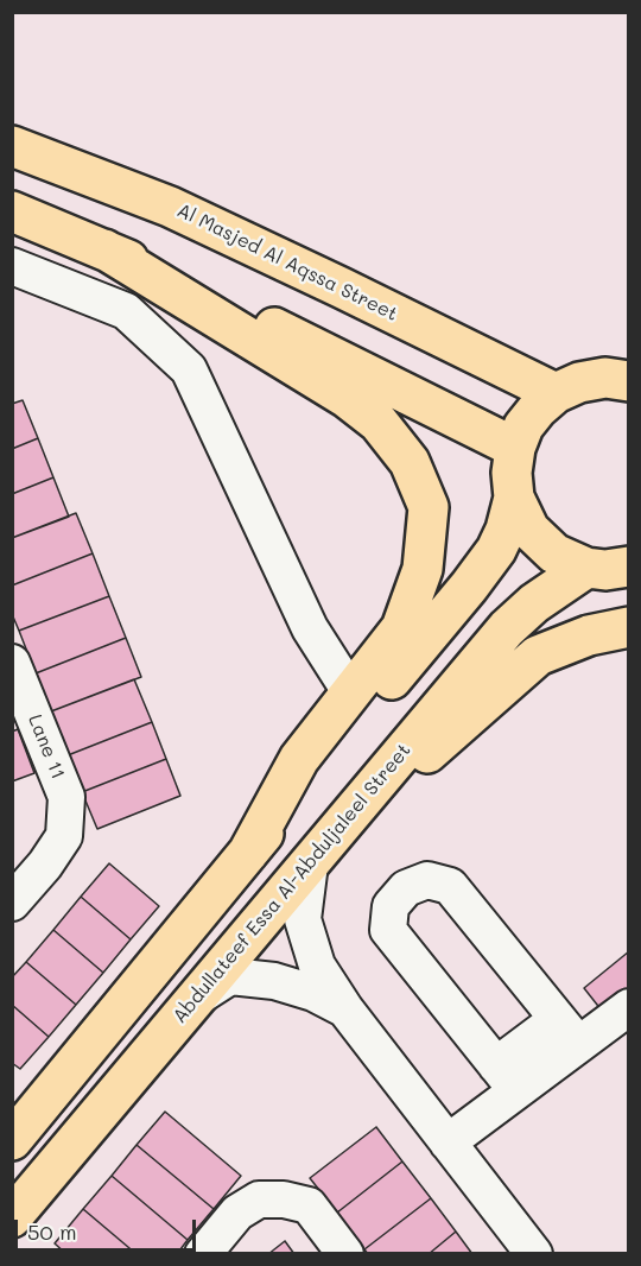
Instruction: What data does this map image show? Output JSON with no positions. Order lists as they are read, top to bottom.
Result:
{
  "streets": {
    "main road": ["Al Masjed Al Aqssa Street", "Abdullateef Essa Al-Abduljaleel Street"],
    "street": ["Lane 11"]
  },
  "scale_bar": "50 m"
}
